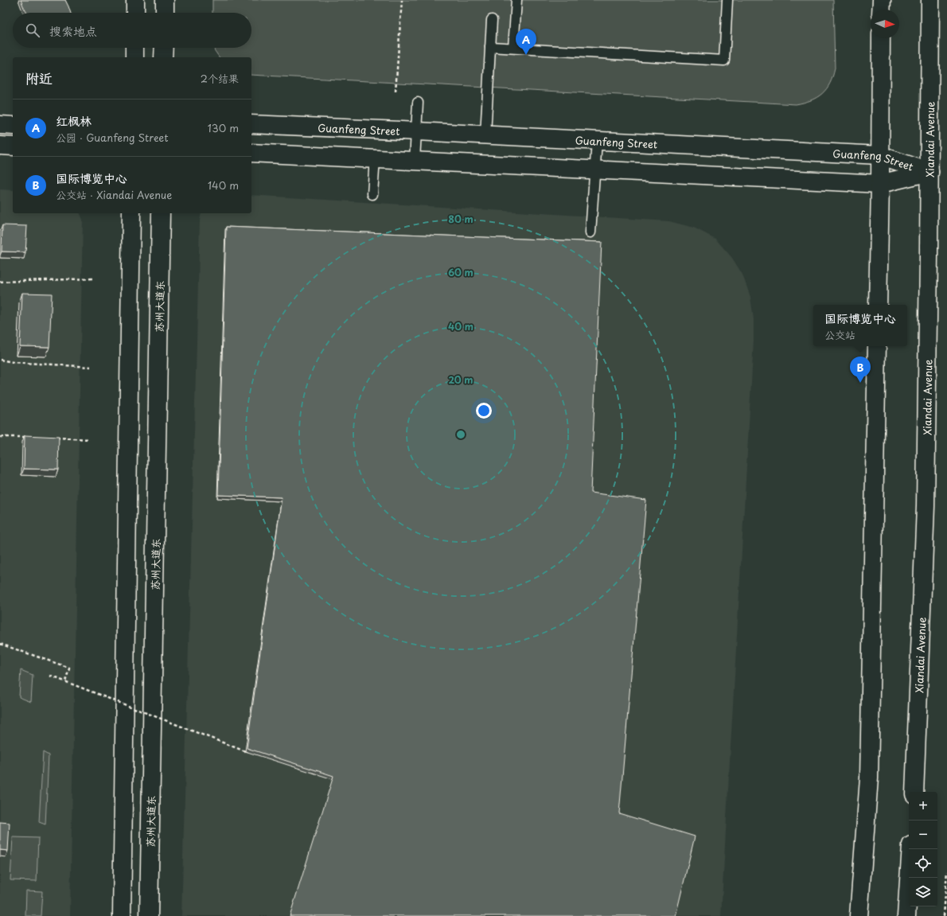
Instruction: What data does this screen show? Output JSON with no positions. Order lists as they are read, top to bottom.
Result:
{
  "streets": {
    "main road": ["Guanfeng Street", "Xiandai Avenue", "苏州大道东"]
  },
  "crossings": [
    ["Guanfeng Street", "Xiandai Avenue"]
  ],
  "north": "right",
  "page": {
    "search": "搜索地点",
    "pins": ["A", "B"],
    "heading": ["附近", "2个结果"],
    "list": [
      {
        "mark": "A",
        "name": "红枫林",
        "note": "公园 · Guanfeng Street",
        "value": "130 m"
      },
      {
        "mark": "B",
        "name": "国际博览中心",
        "note": "公交站 · Xiandai Avenue",
        "value": "140 m"
      }
    ],
    "popup": ["国际博览中心", "公交站"],
    "map_buttons": ["+", "−"]
  },
  "rings": [
    "80 m",
    "60 m",
    "40 m",
    "20 m"
  ]
}
